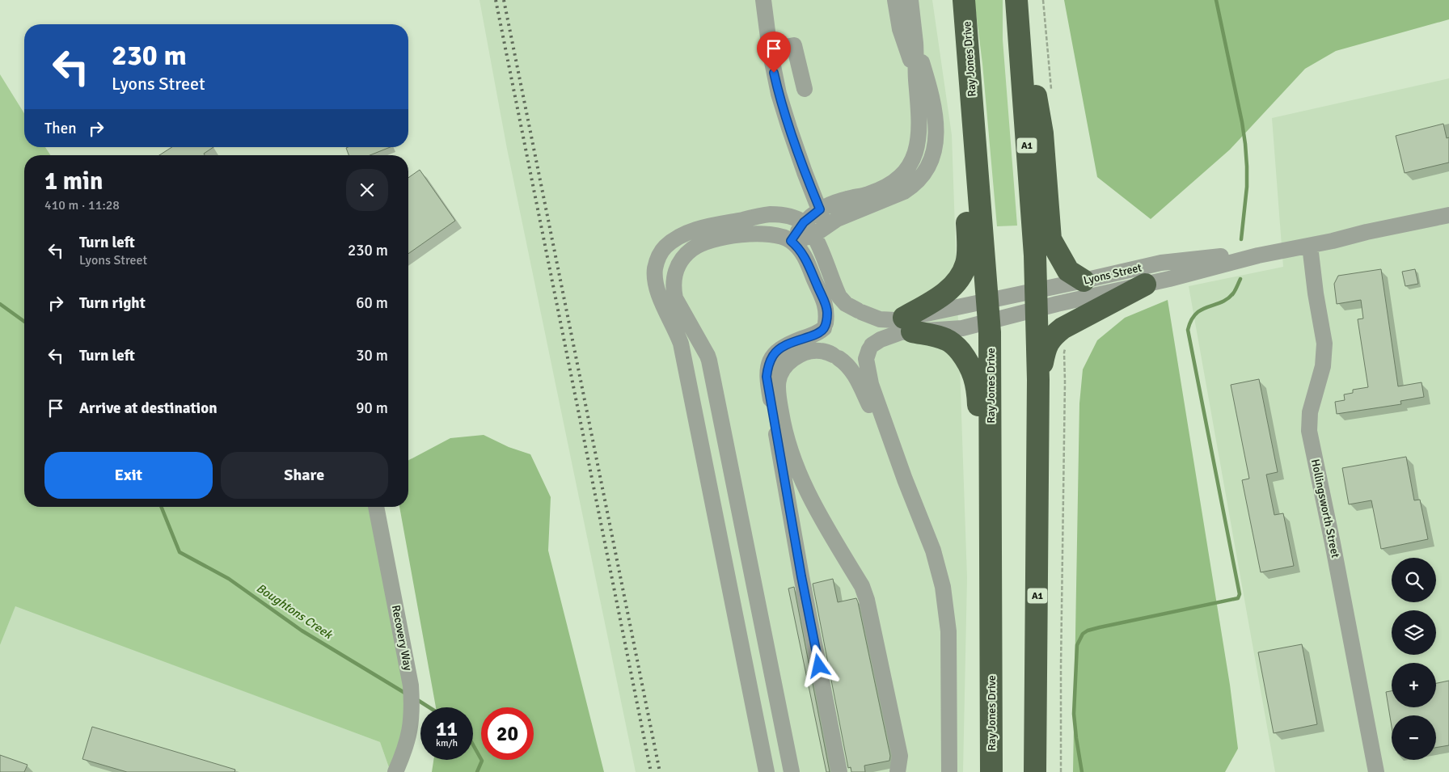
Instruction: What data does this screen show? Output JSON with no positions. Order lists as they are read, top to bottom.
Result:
{
  "streets": {
    "highway": ["Ray Jones Drive", "A1"],
    "street": ["Lyons Street", "Hollingsworth Street", "Recovery Way"]
  },
  "crossings": [
    ["Ray Jones Drive", "Lyons Street"],
    ["A1", "Lyons Street"],
    ["Lyons Street", "Hollingsworth Street"]
  ],
  "water": ["Boughtons Creek"],
  "page": {
    "turn": ["230 m", "Lyons Street"],
    "then": "Then",
    "heading": ["1 min", "410 m · 11:28"],
    "list": [
      {
        "name": "Turn left",
        "note": "Lyons Street",
        "value": "230 m"
      },
      {
        "name": "Turn right",
        "value": "60 m"
      },
      {
        "name": "Turn left",
        "value": "30 m"
      },
      {
        "name": "Arrive at destination",
        "value": "90 m"
      }
    ],
    "buttons": ["Exit", "Share"],
    "map_buttons": ["+", "−"],
    "speed": "11 km/h",
    "limit": "20"
  }
}
